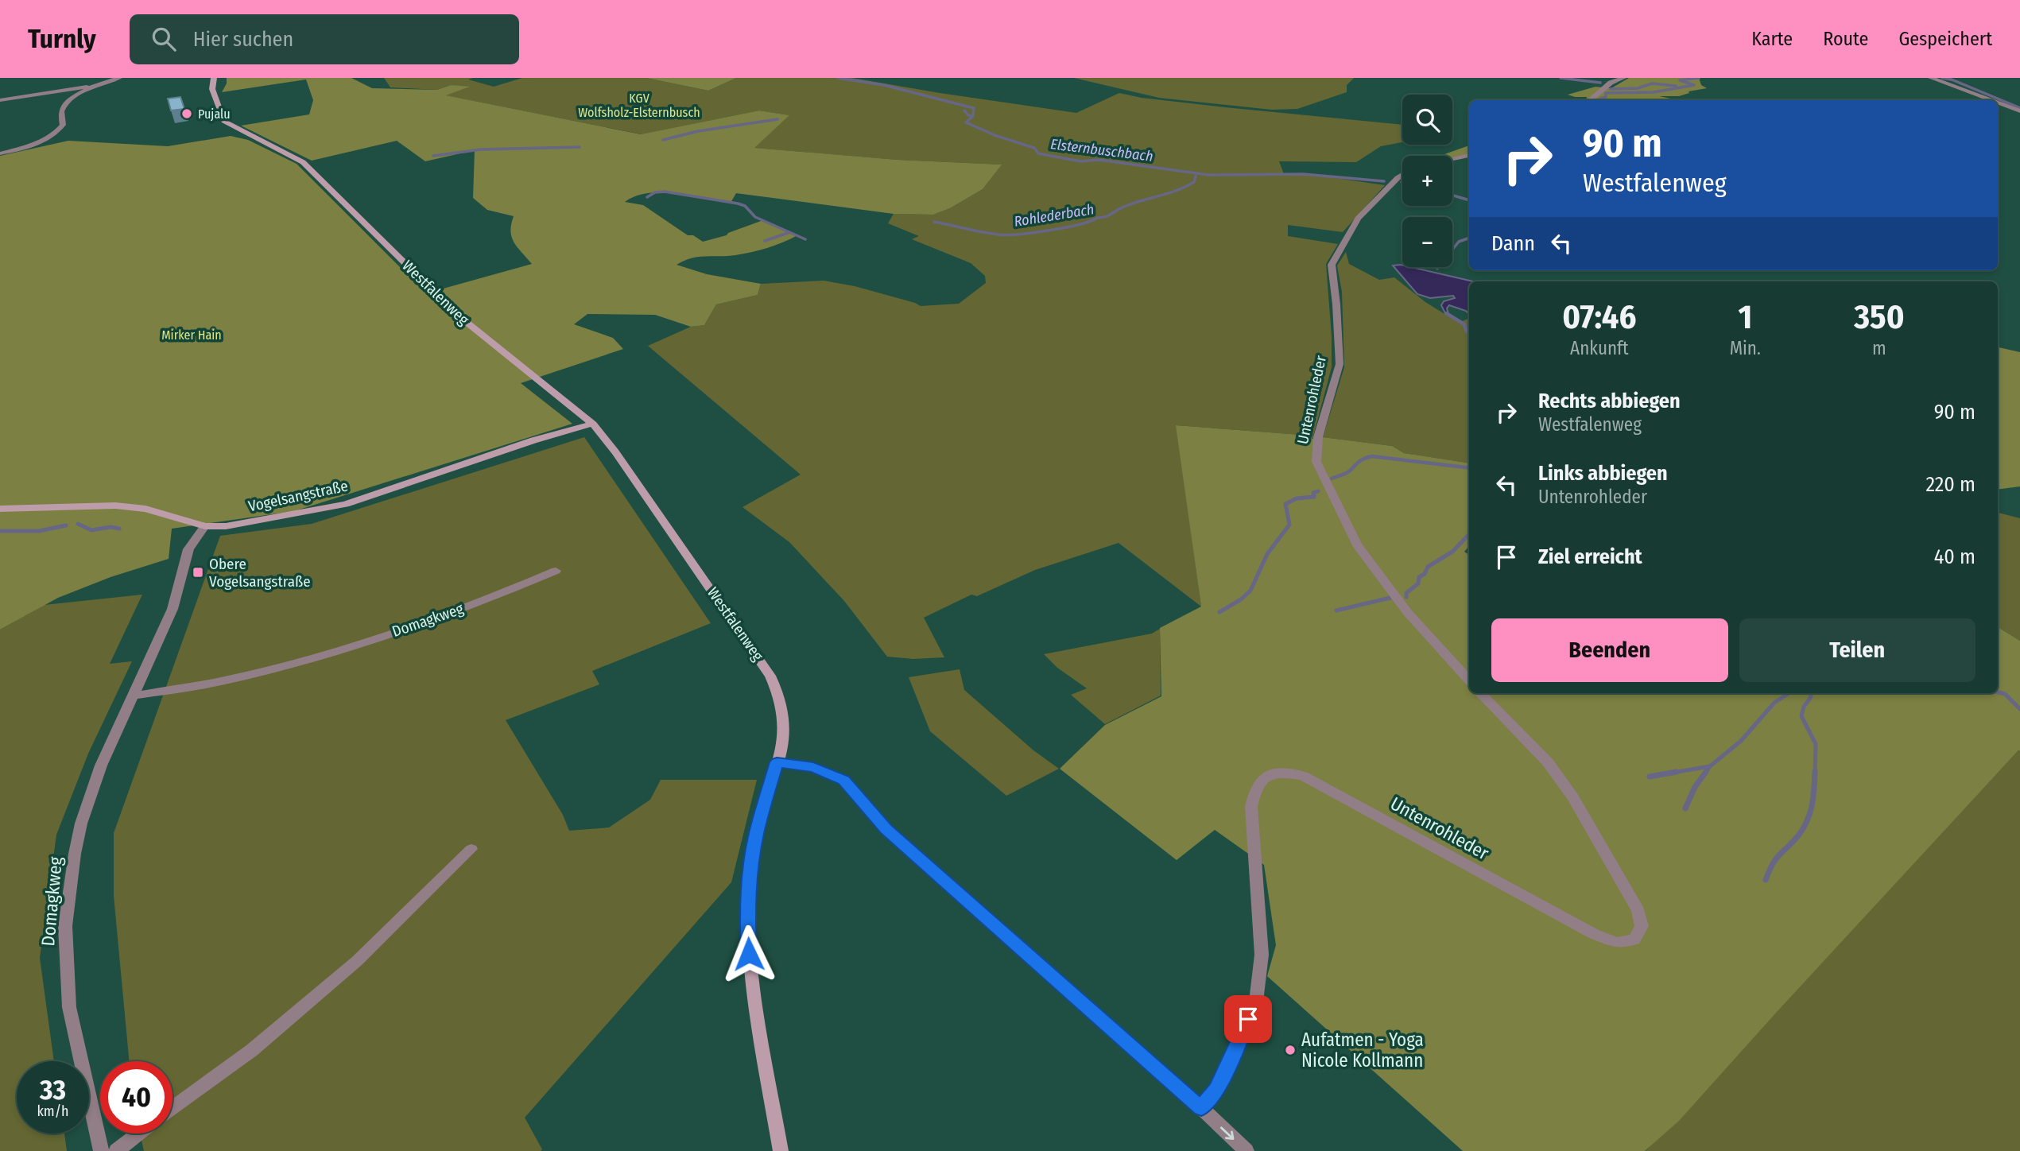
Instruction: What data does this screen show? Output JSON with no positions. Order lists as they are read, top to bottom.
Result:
{
  "streets": {
    "street": [
      "Westfalenweg",
      "Untenrohleder",
      "Vogelsangstraße",
      "Domagkweg"
    ]
  },
  "crossings": [
    ["Westfalenweg", "Vogelsangstraße"],
    ["Vogelsangstraße", "Domagkweg"]
  ],
  "water": ["Elsternbuschbach", "Rohlederbach"],
  "parks": ["KGV Wolfsholz-Elsternbusch", "Mirker Hain"],
  "places": {
    "other": ["Pujalu", "Aufatmen - Yoga Nicole Kollmann"],
    "transit": ["Obere Vogelsangstraße"]
  },
  "page": {
    "header": "Turnly",
    "search": "Hier suchen",
    "nav": ["Karte", "Route", "Gespeichert"],
    "map_buttons": ["+", "−"],
    "turn": ["90 m", "Westfalenweg"],
    "then": "Dann",
    "eta": [
      "07:46",
      "Ankunft",
      "1",
      "Min.",
      "350",
      "m"
    ],
    "list": [
      {
        "name": "Rechts abbiegen",
        "note": "Westfalenweg",
        "value": "90 m"
      },
      {
        "name": "Links abbiegen",
        "note": "Untenrohleder",
        "value": "220 m"
      },
      {
        "name": "Ziel erreicht",
        "value": "40 m"
      }
    ],
    "buttons": ["Beenden", "Teilen"],
    "speed": "33 km/h",
    "limit": "40"
  }
}
